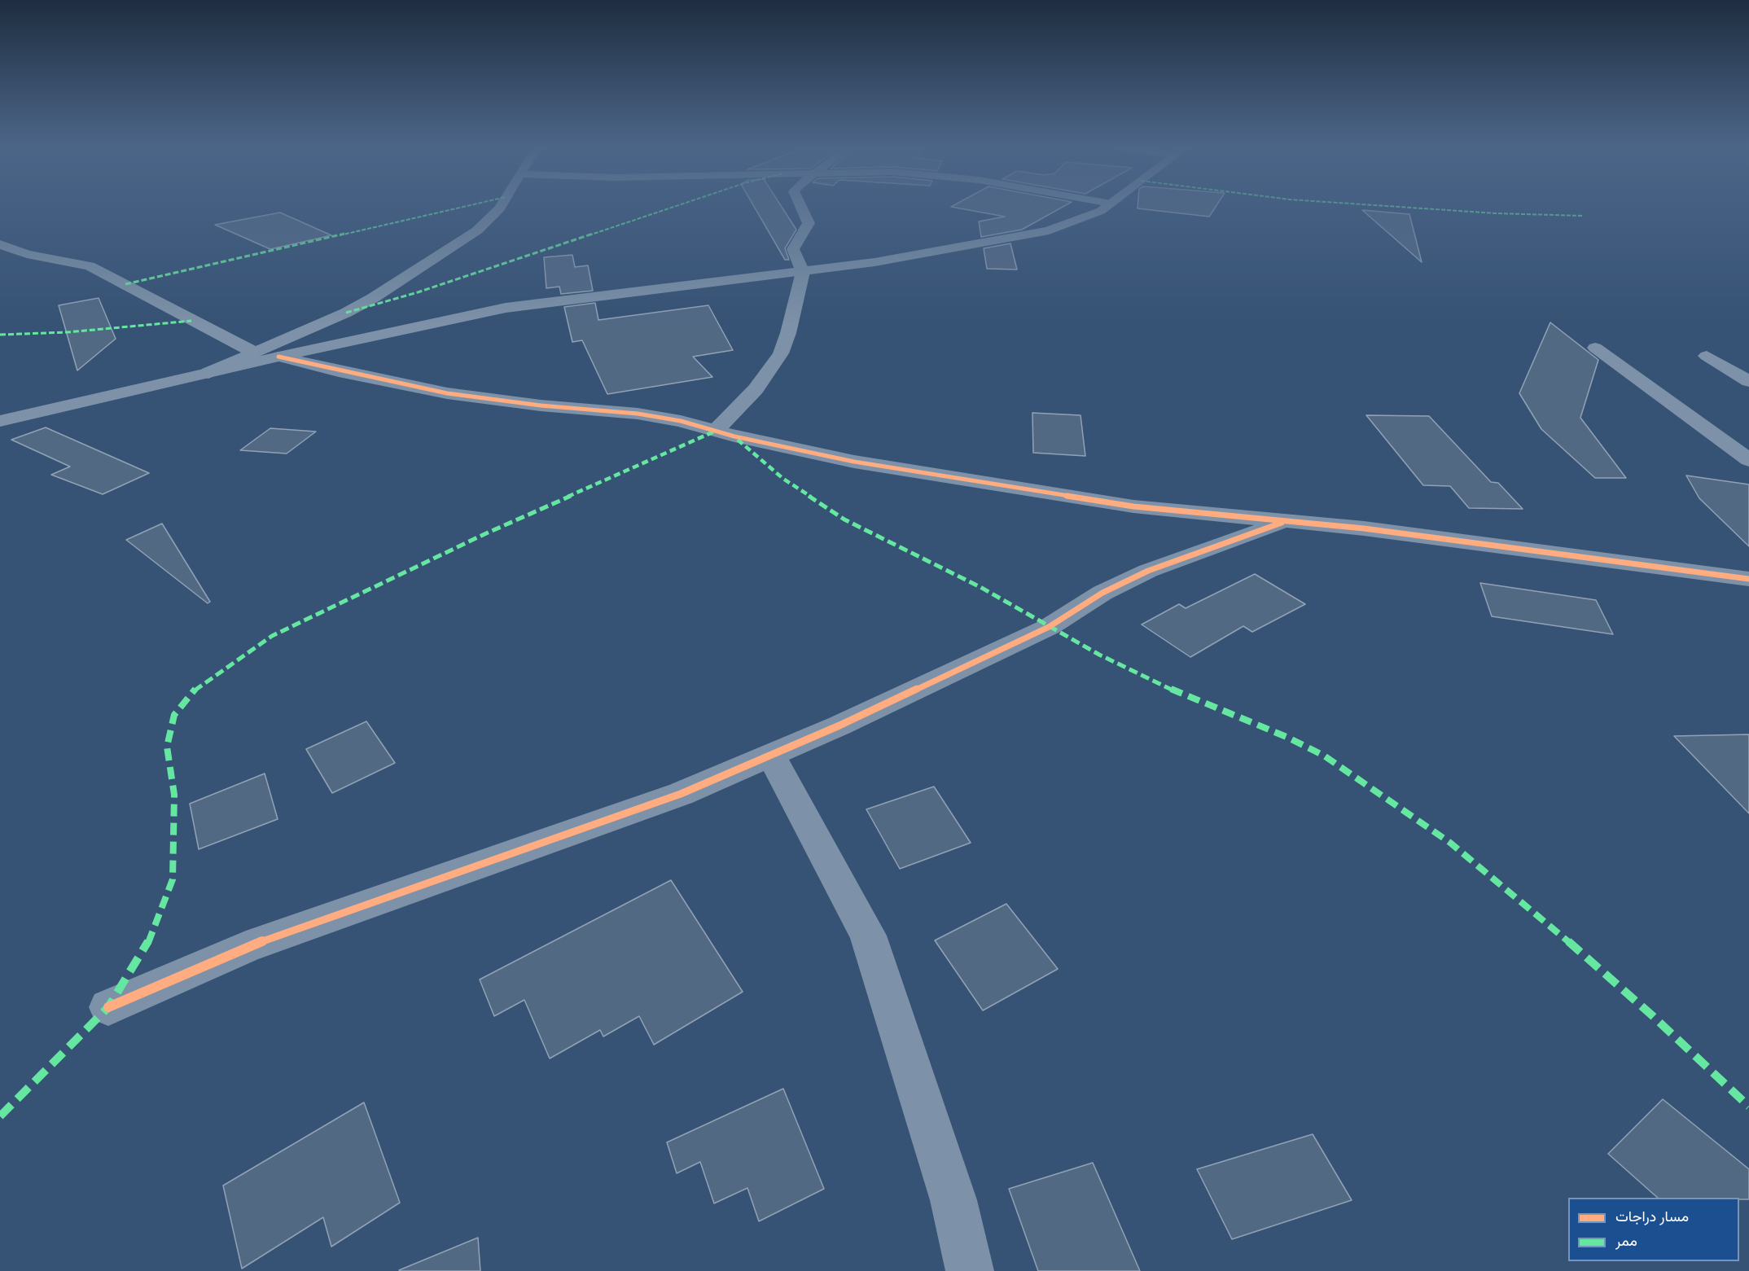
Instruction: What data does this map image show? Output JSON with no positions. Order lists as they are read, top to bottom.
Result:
{
  "legend": ["مسار دراجات", "ممر"]
}
